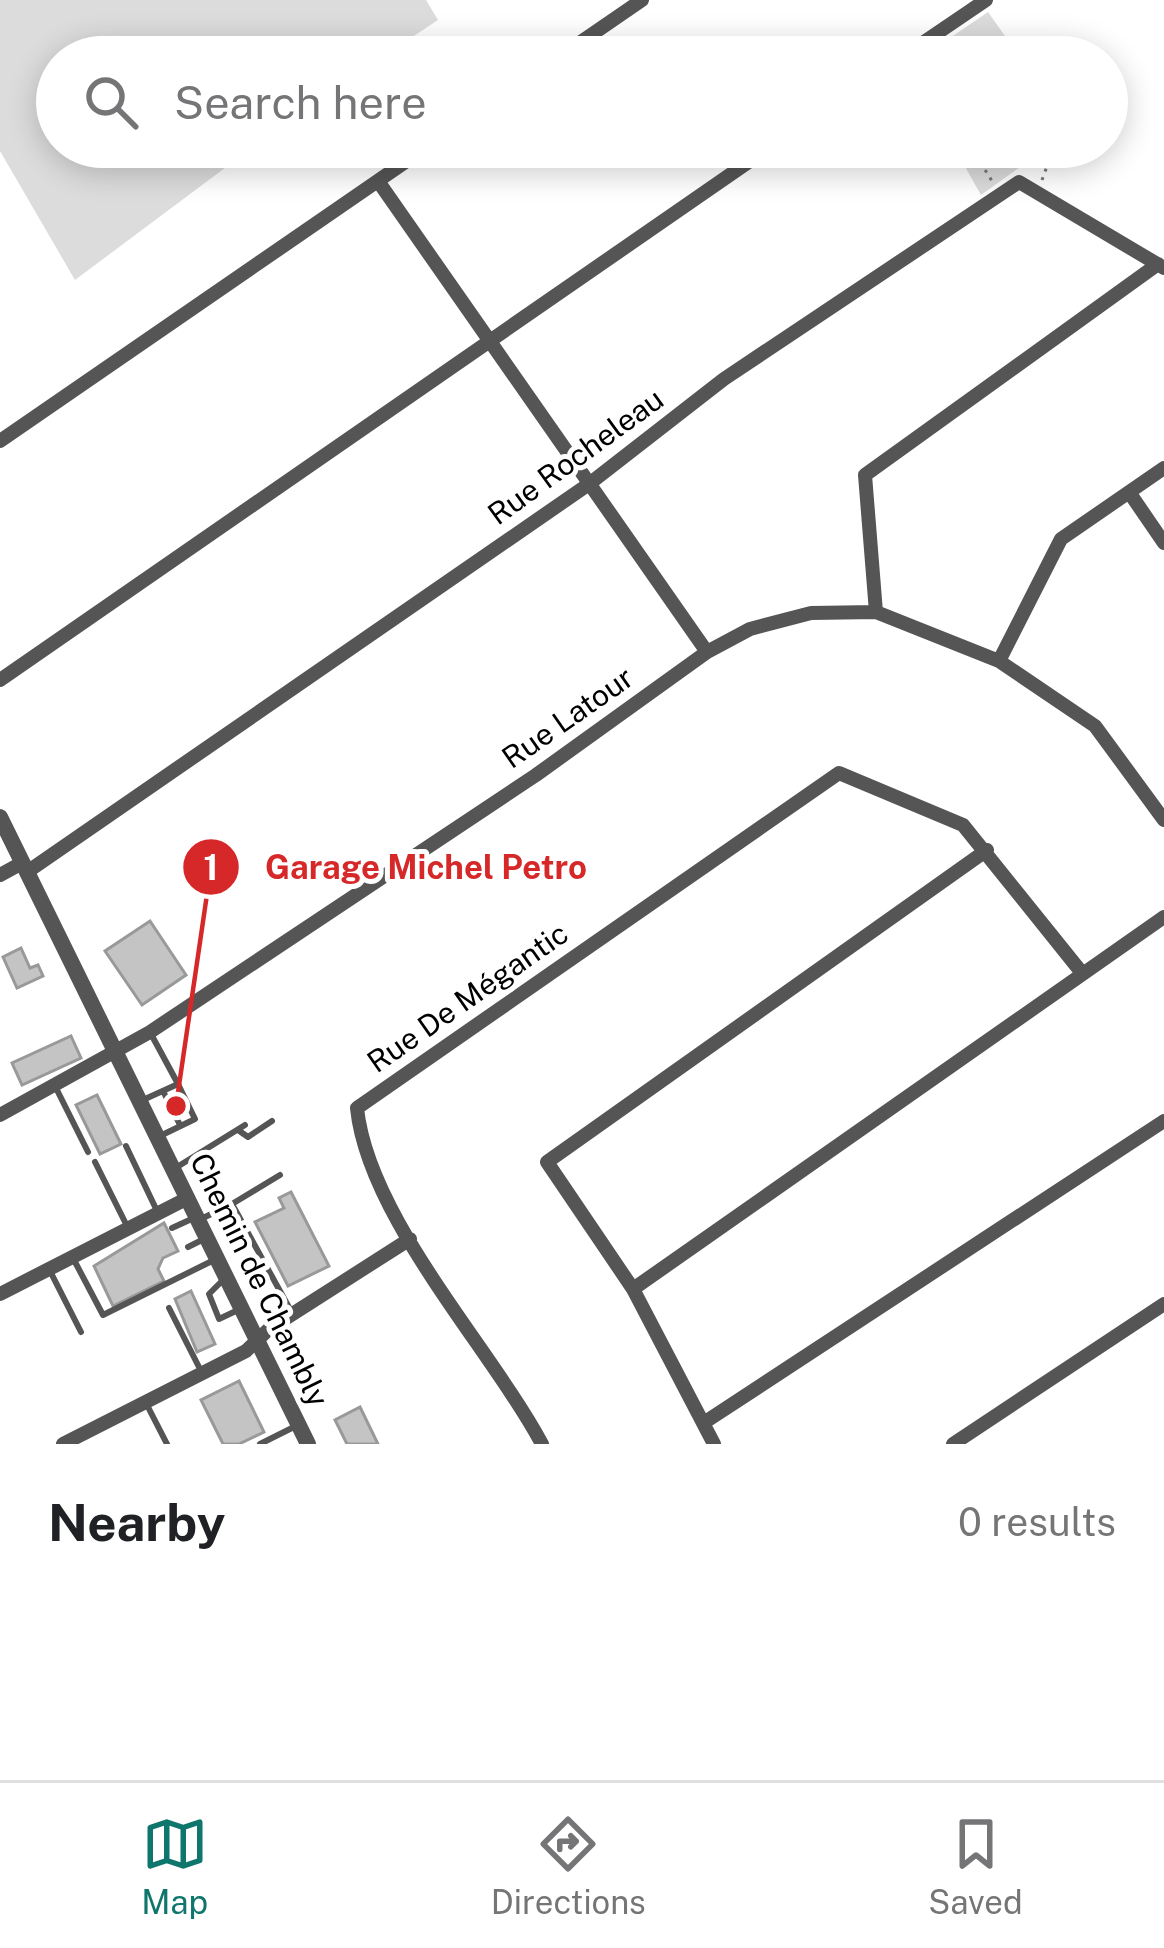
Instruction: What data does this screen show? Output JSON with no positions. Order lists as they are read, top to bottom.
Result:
{
  "streets": {
    "street": [
      "Rue Rocheleau",
      "Rue Latour",
      "Rue De Mégantic",
      "Chemin de Chambly"
    ]
  },
  "crossings": [
    ["Rue Rocheleau", "Chemin de Chambly"],
    ["Rue Latour", "Chemin de Chambly"]
  ],
  "places": ["Garage Michel Petro"],
  "page": {
    "search": "Search here",
    "heading": ["Nearby", "0 results"],
    "nav": ["Map", "Directions", "Saved"]
  }
}
